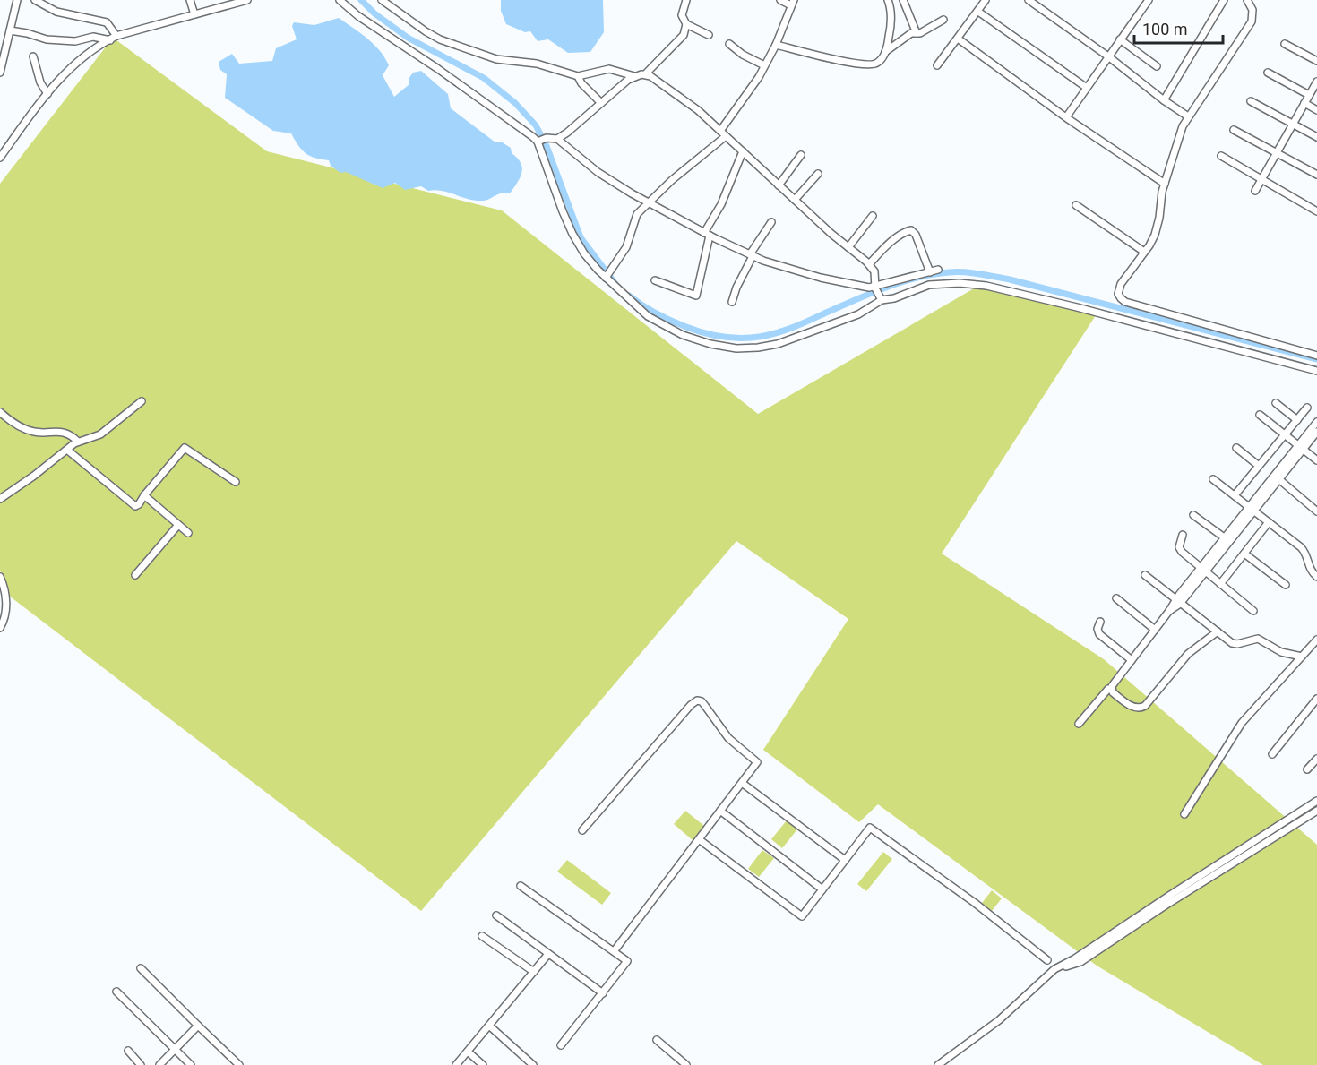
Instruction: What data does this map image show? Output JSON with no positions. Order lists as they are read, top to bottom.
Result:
{
  "scale_bar": "100 m"
}
